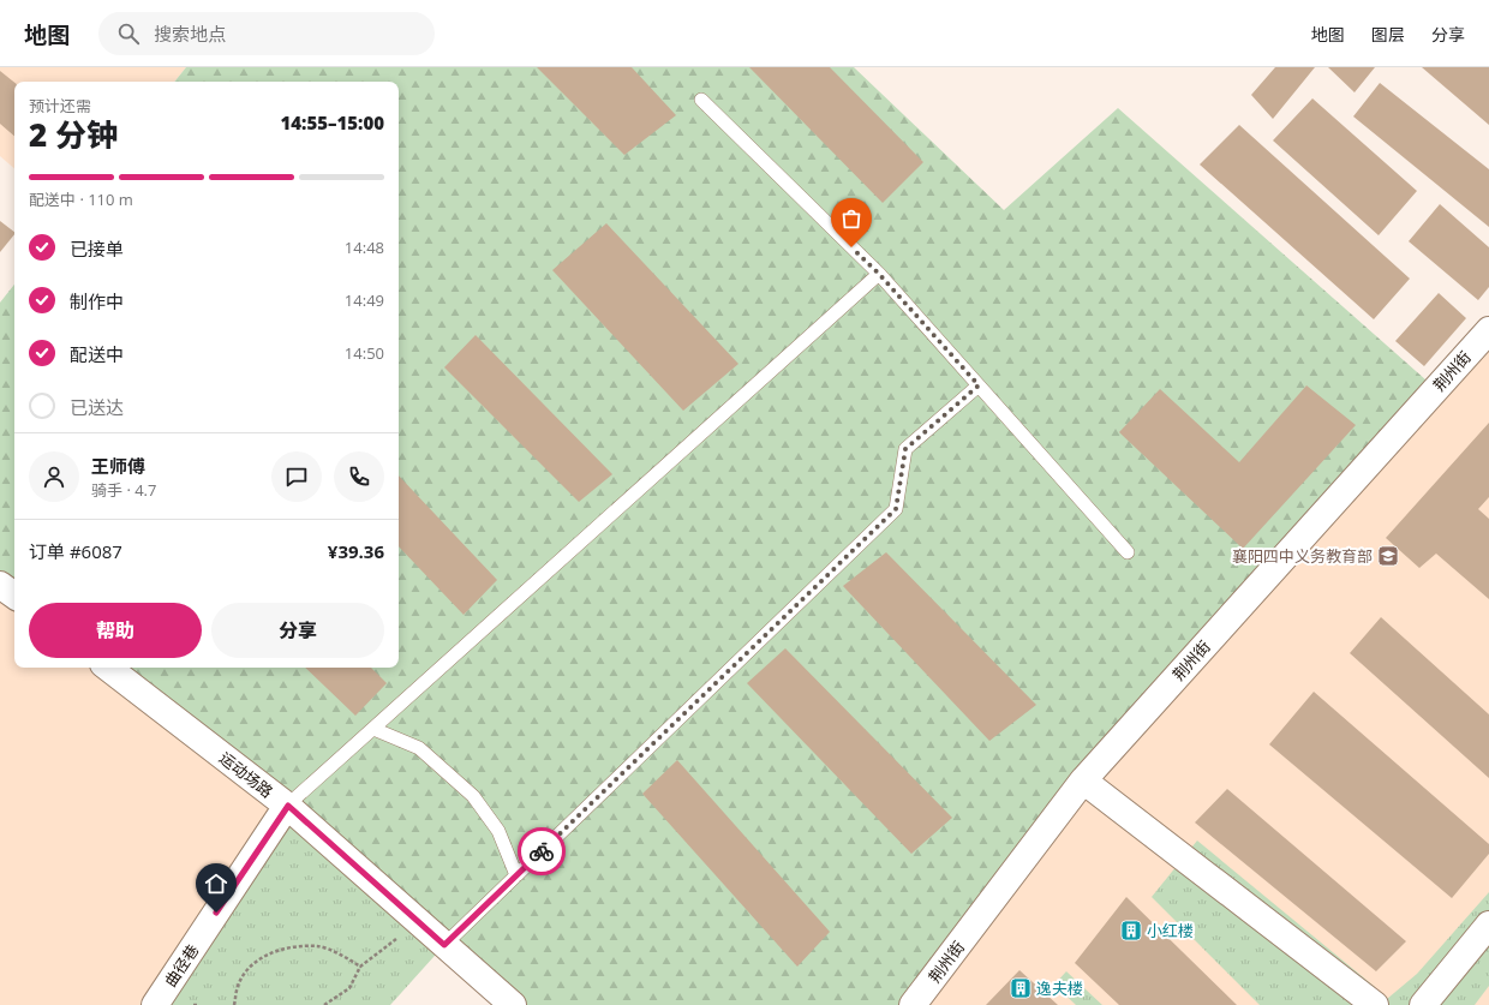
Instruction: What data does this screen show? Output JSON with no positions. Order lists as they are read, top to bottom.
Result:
{
  "streets": {
    "street": ["荆州街", "运动场路", "曲径巷"]
  },
  "crossings": [
    ["运动场路", "曲径巷"]
  ],
  "places": {
    "school or university": ["襄阳四中义务教育部"],
    "building": ["小红楼", "逸夫楼"]
  },
  "page": {
    "header": "地图",
    "search": "搜索地点",
    "nav": ["地图", "图层", "分享"],
    "heading": ["2 分钟", "预计还需", "14:55–15:00"],
    "panel": [
      "王师傅",
      "骑手 · 4.7",
      "订单 #6087",
      "¥39.36"
    ],
    "bar": "配送中 · 110 m",
    "list": [
      ["已接单", "14:48"],
      ["制作中", "14:49"],
      ["配送中", "14:50"],
      "已送达"
    ],
    "buttons": ["帮助", "分享"]
  }
}
